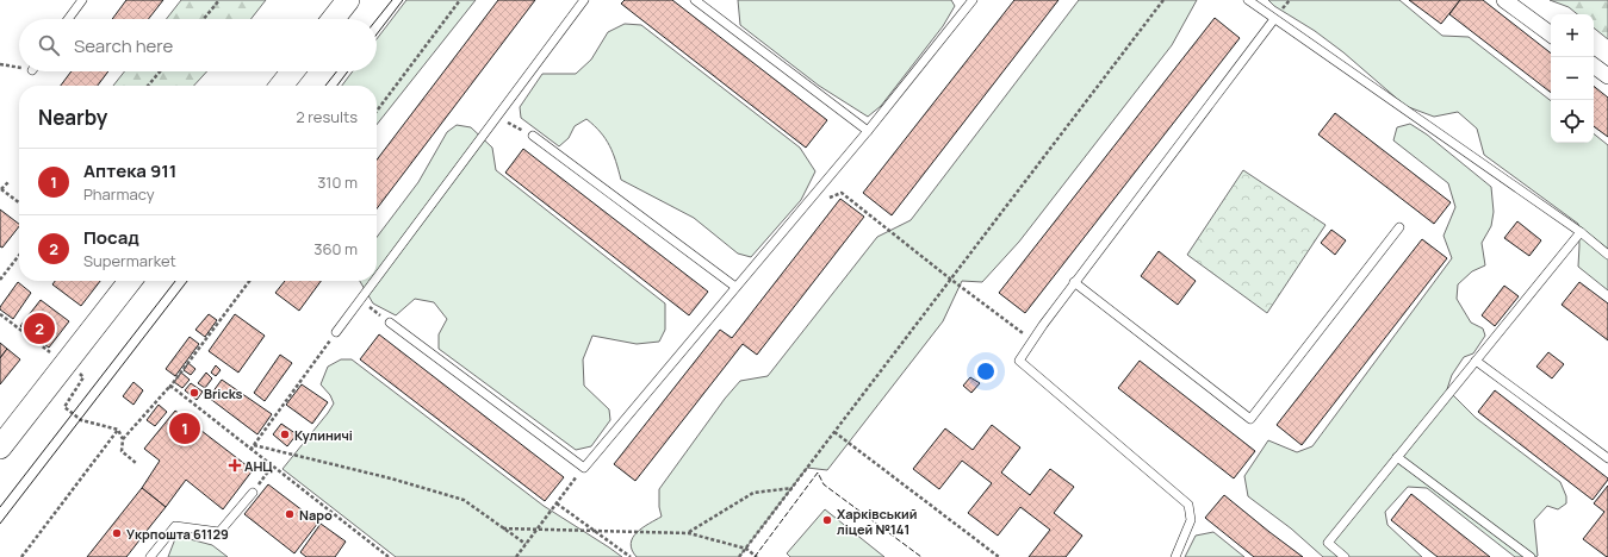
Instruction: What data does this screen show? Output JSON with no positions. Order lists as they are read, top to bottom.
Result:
{
  "places": {
    "other": [
      "Bricks",
      "Кулиничі",
      "Napo",
      "Харківський ліцей №141",
      "Укрпошта 61129"
    ],
    "health": ["АНЦ"]
  },
  "page": {
    "map_buttons": ["+", "−"],
    "search": "Search here",
    "heading": ["Nearby", "2 results"],
    "list": [
      {
        "mark": "1",
        "name": "Аптека 911",
        "note": "Pharmacy",
        "value": "310 m"
      },
      {
        "mark": "2",
        "name": "Посад",
        "note": "Supermarket",
        "value": "360 m"
      }
    ],
    "pins": ["2", "1"]
  }
}
